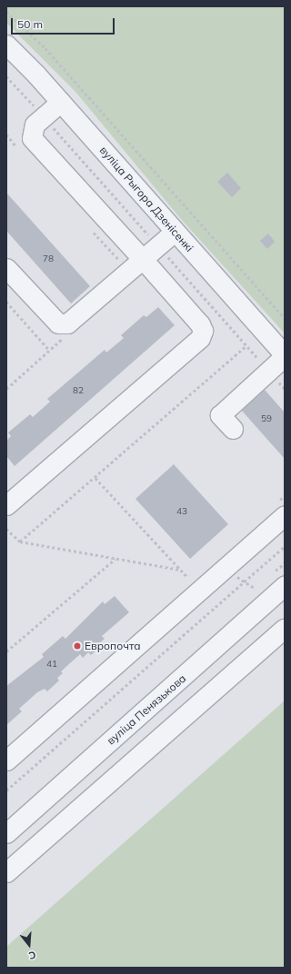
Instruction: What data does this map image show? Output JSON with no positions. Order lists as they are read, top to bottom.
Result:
{
  "streets": {
    "street": ["вуліца Рыгора Дзенісенкі", "вуліца Пенязькова"]
  },
  "places": ["Европочта"],
  "house_numbers": [
    "78",
    "82",
    "59",
    "43",
    "41"
  ],
  "scale_bar": "50 m",
  "north": "bottom"
}
